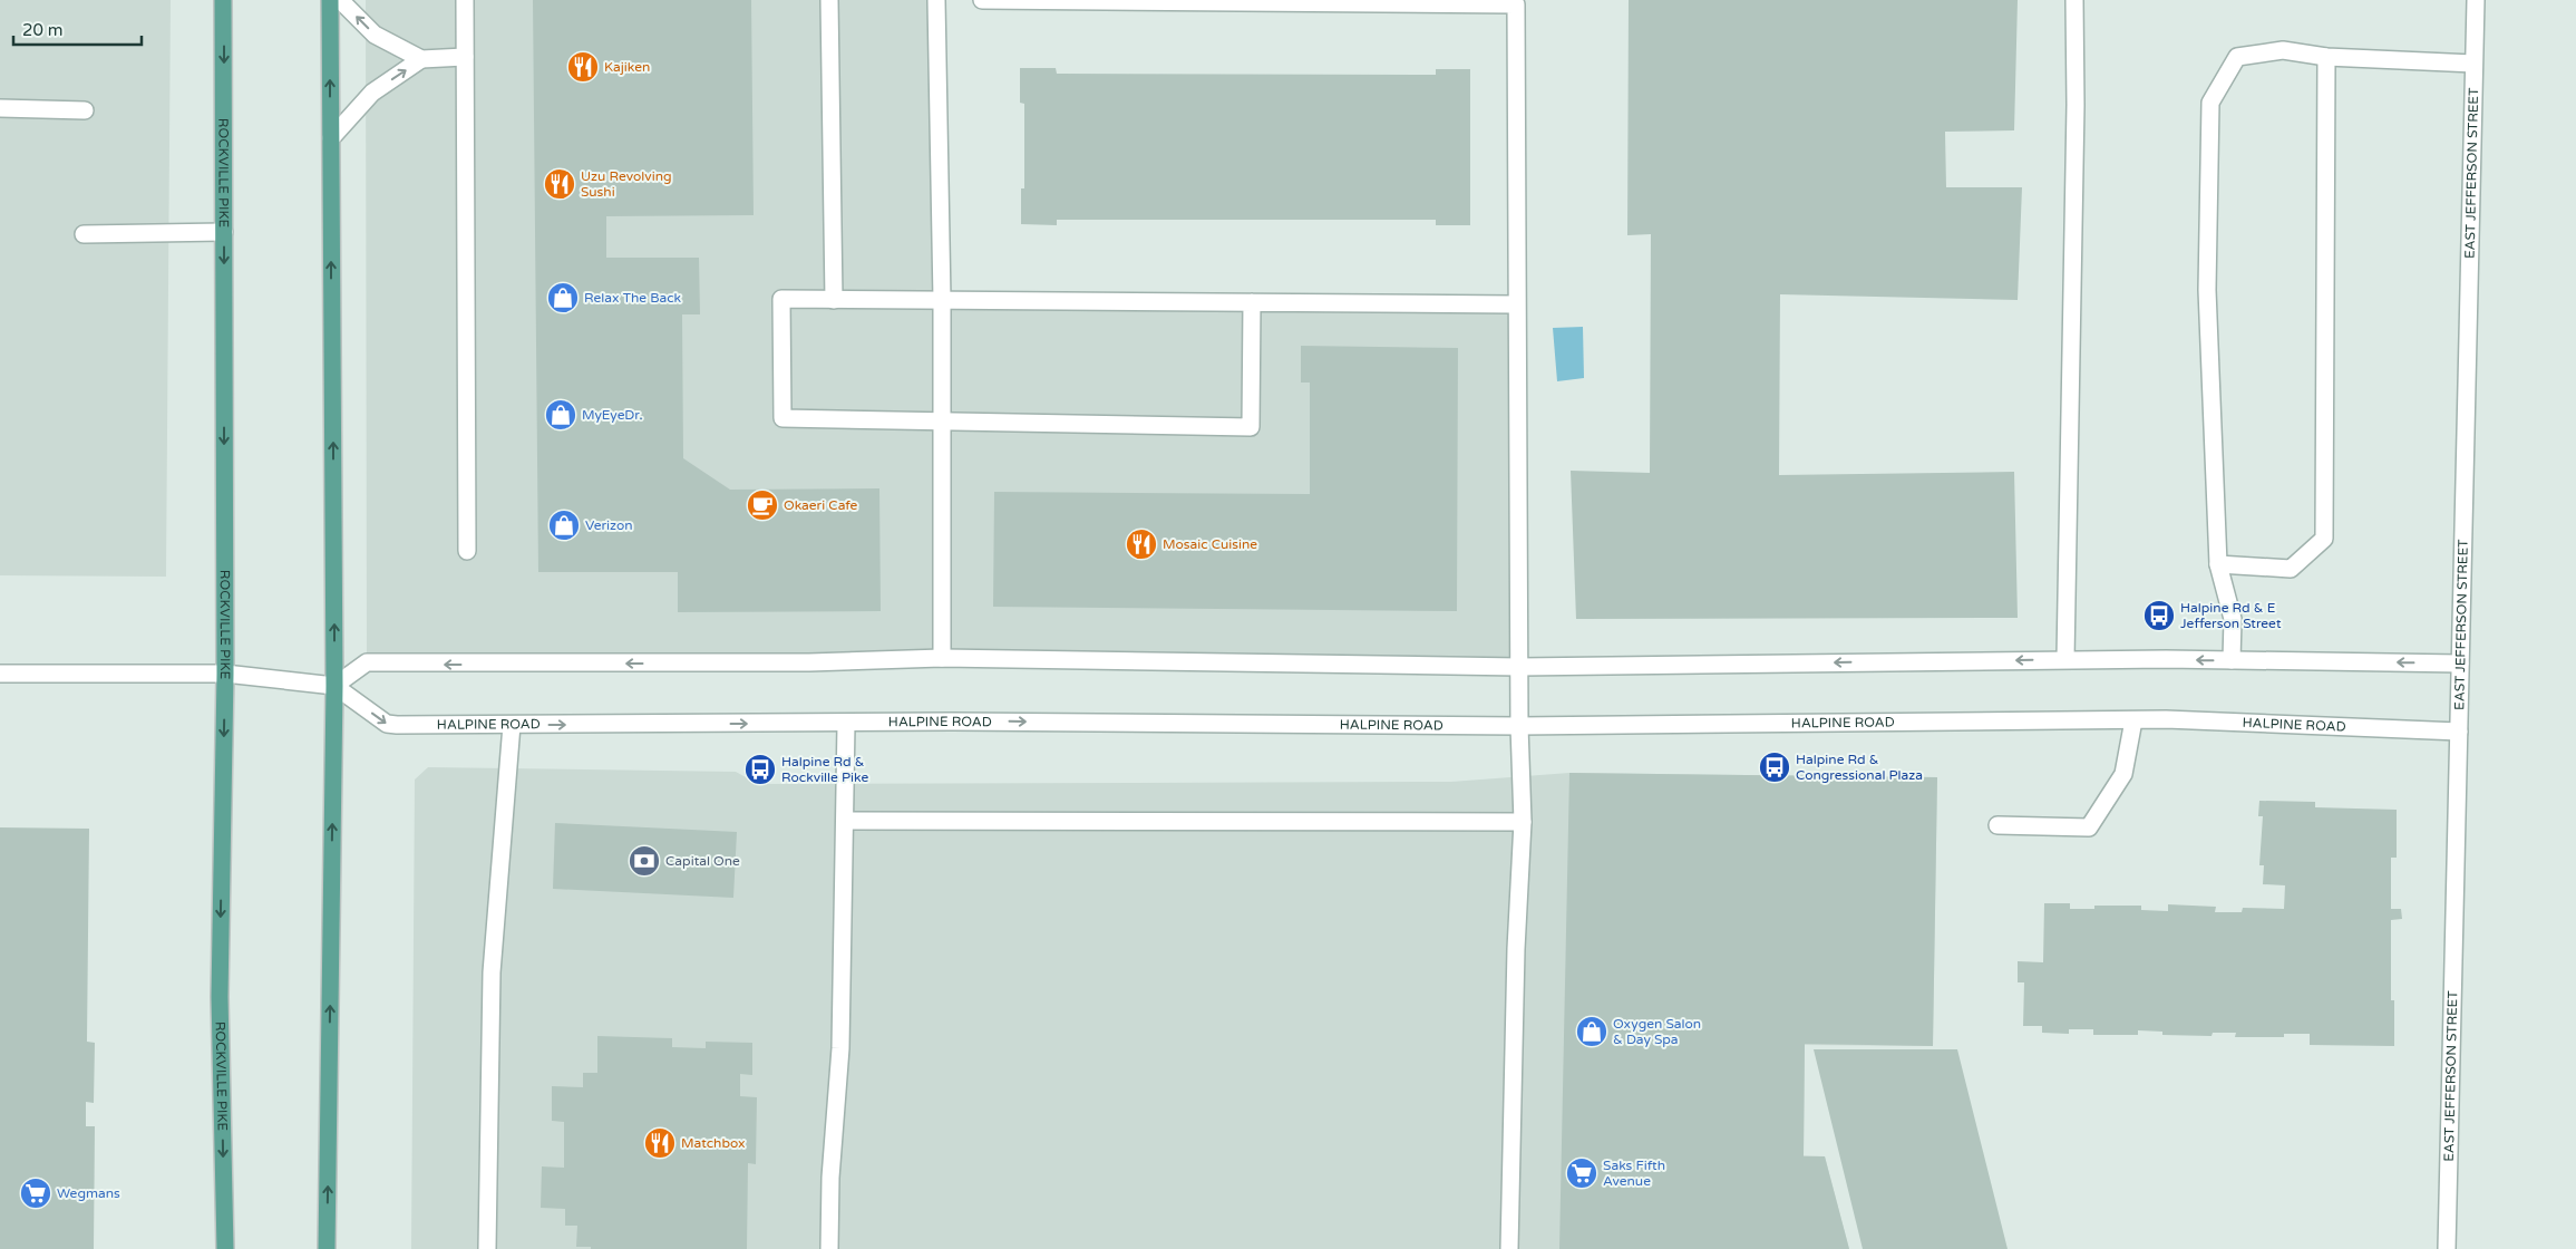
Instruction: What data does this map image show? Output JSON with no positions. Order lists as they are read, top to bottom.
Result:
{
  "streets": {
    "main road": ["ROCKVILLE PIKE"],
    "street": ["EAST JEFFERSON STREET", "HALPINE ROAD"]
  },
  "crossings": [
    ["EAST JEFFERSON STREET", "HALPINE ROAD"]
  ],
  "places": {
    "restaurant": [
      "Kajiken",
      "Uzu Revolving Sushi",
      "Mosaic Cuisine",
      "Matchbox"
    ],
    "shop": [
      "Relax The Back",
      "MyEyeDr.",
      "Verizon",
      "Oxygen Salon & Day Spa"
    ],
    "cafe": ["Okaeri Cafe"],
    "bus stop": ["Halpine Rd & E Jefferson Street", "Halpine Rd & Congressional Plaza", "Halpine Rd & Rockville Pike"],
    "bank": ["Capital One"],
    "supermarket": ["Saks Fifth Avenue", "Wegmans"]
  },
  "scale_bar": "20 m"
}
